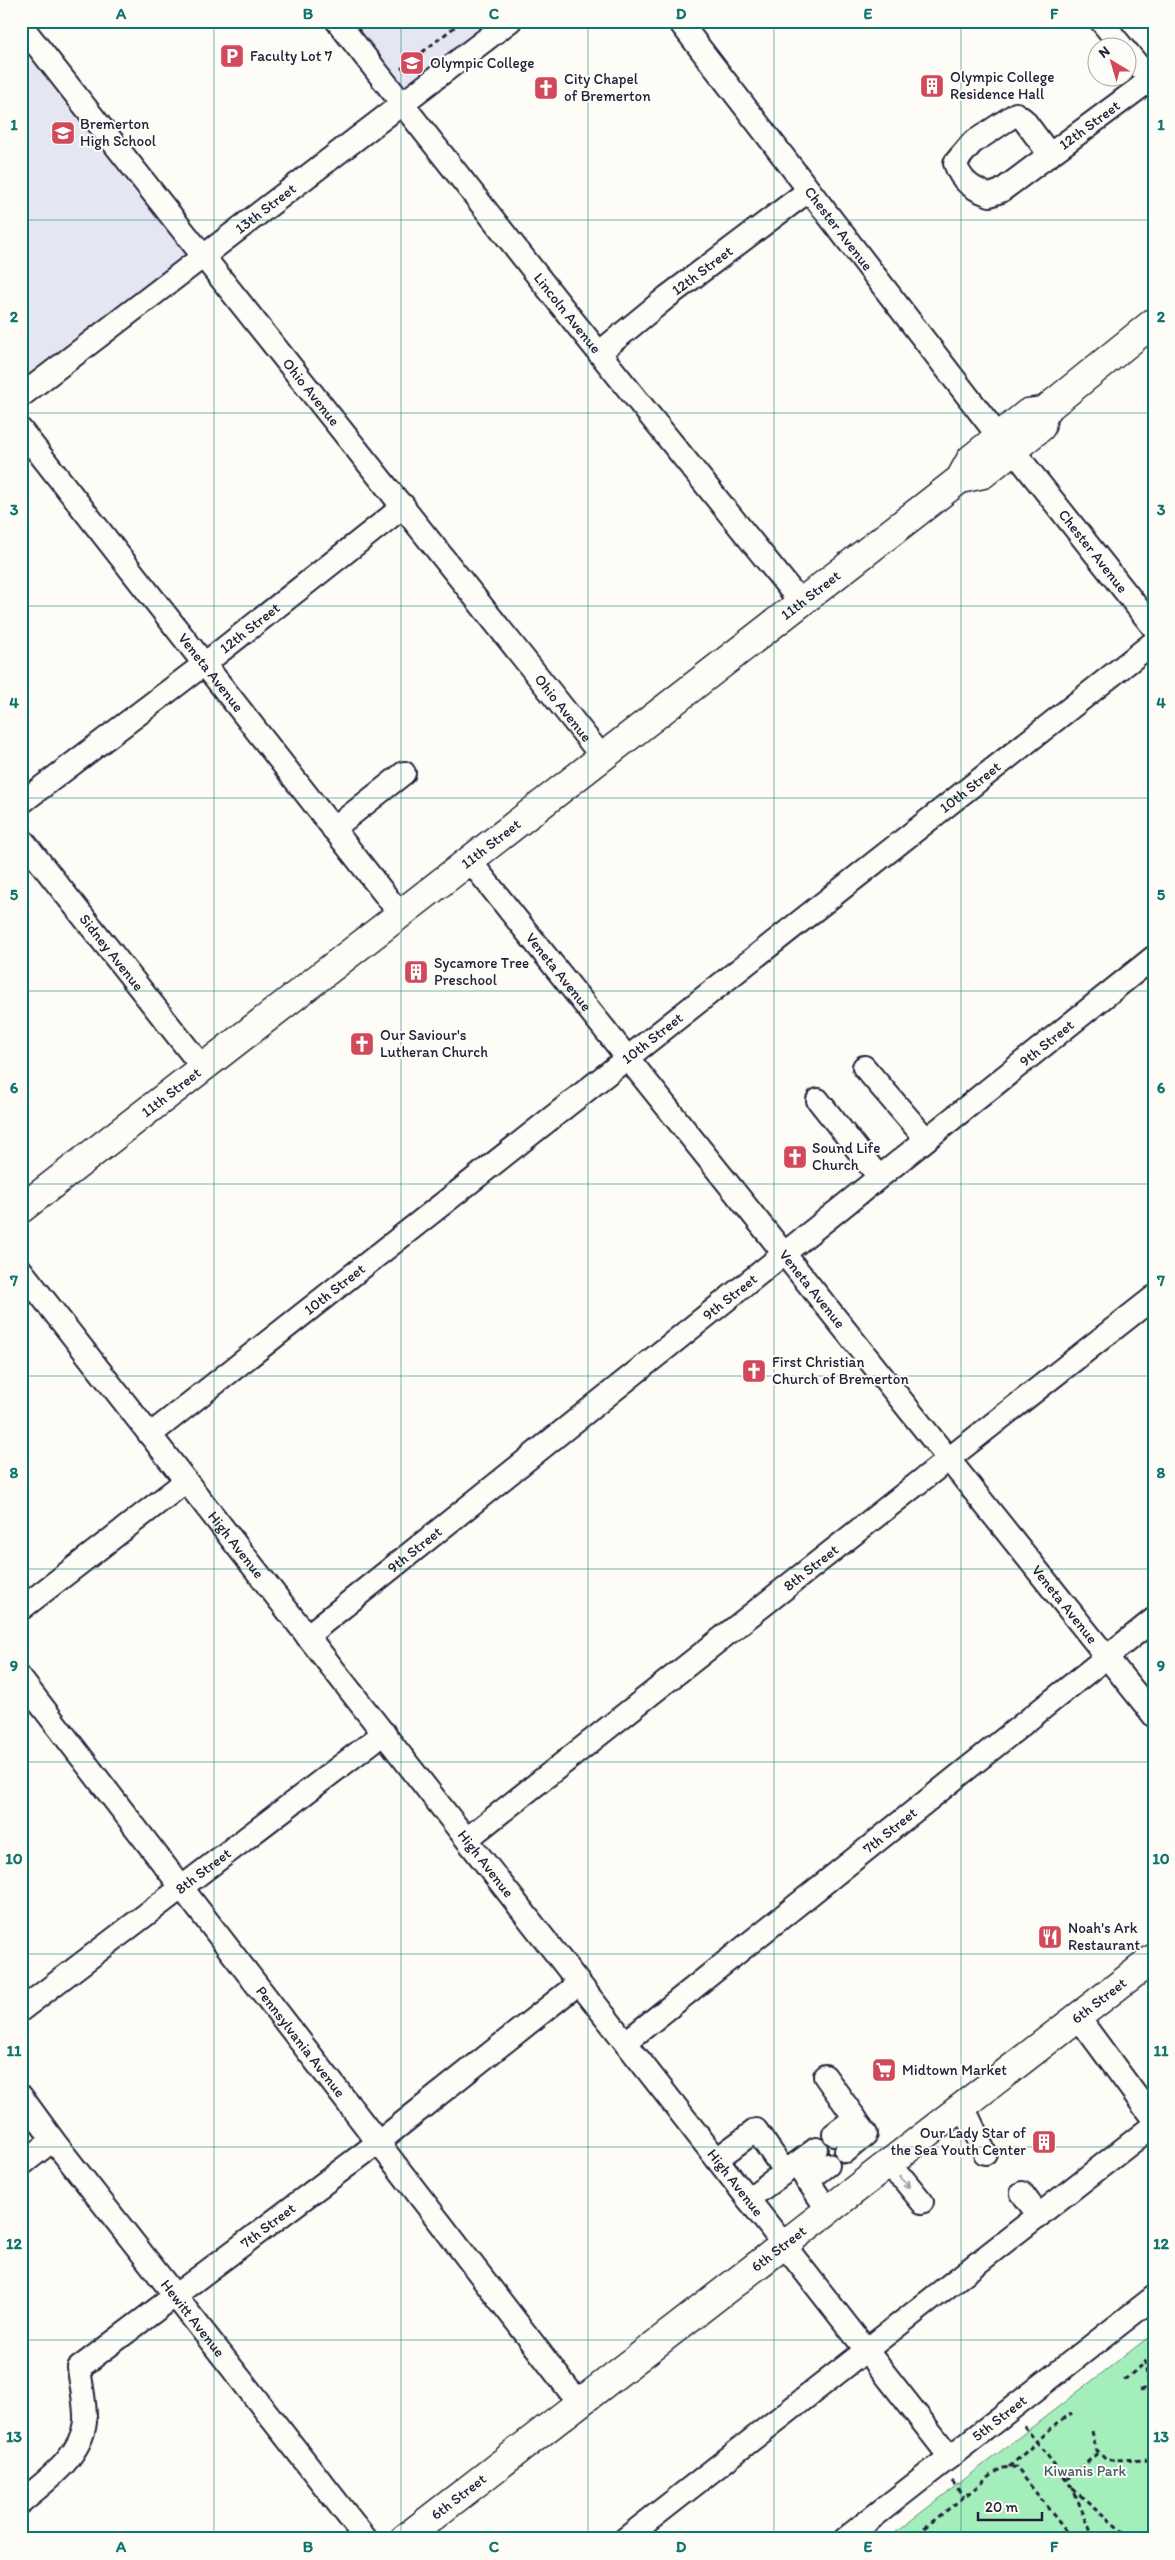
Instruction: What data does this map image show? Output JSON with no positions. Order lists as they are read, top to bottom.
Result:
{
  "streets": {
    "main road": ["11th Street", "6th Street"],
    "street": [
      "12th Street",
      "13th Street",
      "Chester Avenue",
      "Lincoln Avenue",
      "Ohio Avenue",
      "Veneta Avenue",
      "10th Street",
      "Sidney Avenue",
      "9th Street",
      "High Avenue",
      "8th Street",
      "7th Street",
      "Pennsylvania Avenue",
      "Hewitt Avenue",
      "5th Street"
    ]
  },
  "crossings": [
    ["12th Street", "Chester Avenue"],
    ["12th Street", "Lincoln Avenue"],
    ["12th Street", "Ohio Avenue"],
    ["12th Street", "Veneta Avenue"],
    ["13th Street", "Lincoln Avenue"],
    ["13th Street", "Ohio Avenue"],
    ["Chester Avenue", "11th Street"],
    ["Lincoln Avenue", "11th Street"],
    ["Ohio Avenue", "11th Street"],
    ["11th Street", "Veneta Avenue"],
    ["11th Street", "Sidney Avenue"],
    ["Veneta Avenue", "10th Street"],
    ["Veneta Avenue", "9th Street"],
    ["Veneta Avenue", "8th Street"],
    ["Veneta Avenue", "7th Street"],
    ["10th Street", "High Avenue"],
    ["9th Street", "High Avenue"],
    ["High Avenue", "8th Street"],
    ["High Avenue", "7th Street"],
    ["High Avenue", "6th Street"],
    ["High Avenue", "5th Street"],
    ["8th Street", "Pennsylvania Avenue"],
    ["7th Street", "Pennsylvania Avenue"],
    ["7th Street", "Hewitt Avenue"],
    ["6th Street", "Pennsylvania Avenue"]
  ],
  "parks": ["Kiwanis Park"],
  "places": {
    "parking": ["Faculty Lot 7"],
    "school or university": ["Olympic College", "Bremerton High School"],
    "building": ["Olympic College Residence Hall", "Sycamore Tree Preschool", "Our Lady Star of the Sea Youth Center"],
    "church": [
      "City Chapel of Bremerton",
      "Our Saviour's Lutheran Church",
      "Sound Life Church",
      "First Christian Church of Bremerton"
    ],
    "restaurant": ["Noah's Ark Restaurant"],
    "supermarket": ["Midtown Market"]
  },
  "scale_bar": "20 m",
  "north": "top left",
  "grid": {
    "columns": [
      "A",
      "B",
      "C",
      "D",
      "E",
      "F"
    ],
    "rows": [
      "1",
      "2",
      "3",
      "4",
      "5",
      "6",
      "7",
      "8",
      "9",
      "10",
      "11",
      "12",
      "13"
    ]
  }
}
